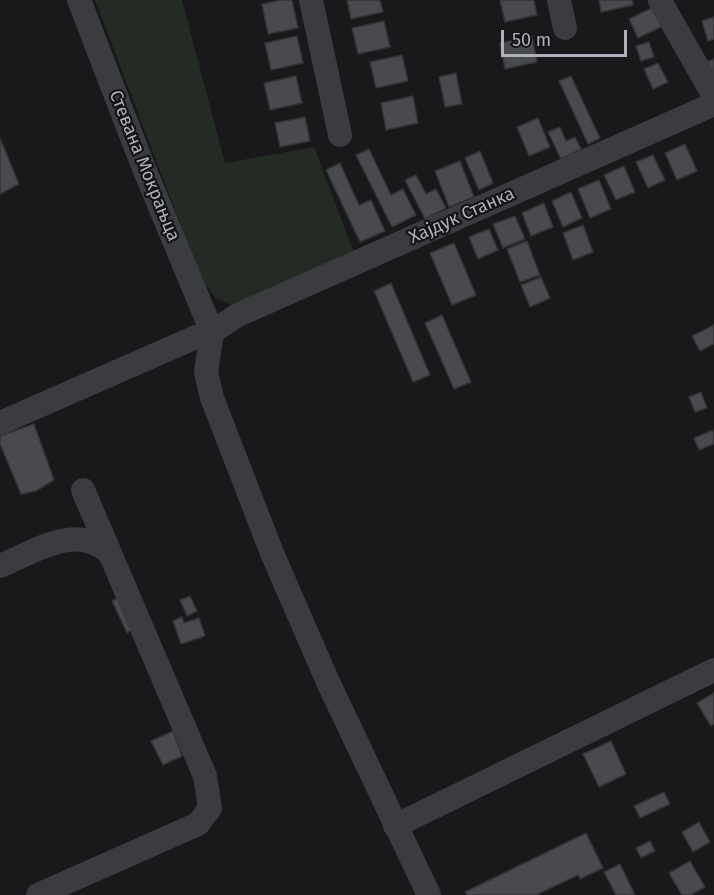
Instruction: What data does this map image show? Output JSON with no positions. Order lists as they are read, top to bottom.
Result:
{
  "streets": {
    "street": ["Стевана Мокрањца", "Хајдук Станка"]
  },
  "crossings": [
    ["Стевана Мокрањца", "Хајдук Станка"]
  ],
  "scale_bar": "50 m"
}
